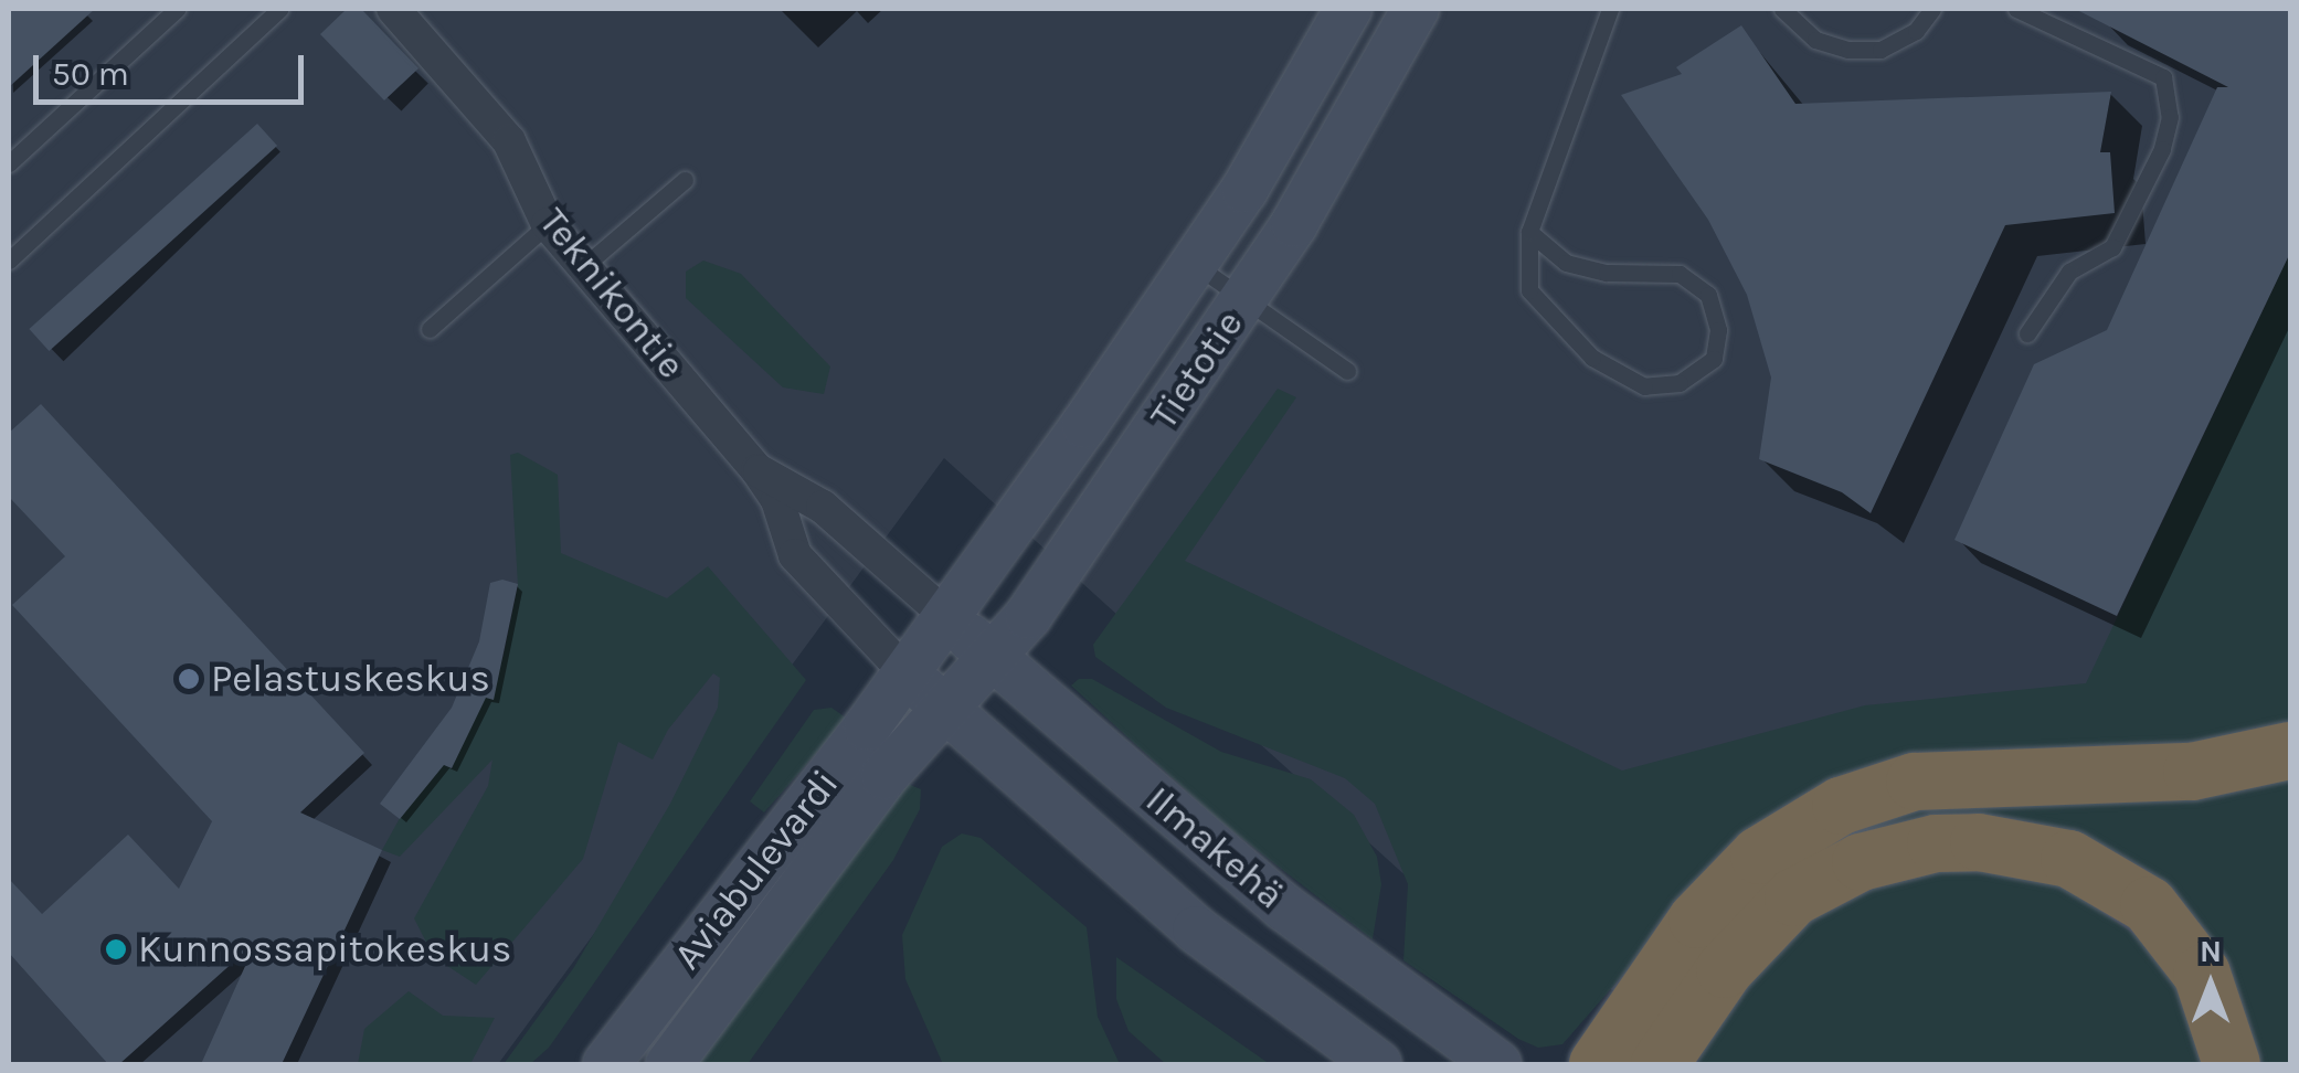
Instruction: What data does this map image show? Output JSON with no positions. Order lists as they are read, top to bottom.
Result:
{
  "streets": {
    "main road": ["Tietotie", "Ilmakehä", "Aviabulevardi"],
    "street": ["Teknikontie"]
  },
  "crossings": [
    ["Teknikontie", "Tietotie"],
    ["Teknikontie", "Ilmakehä"],
    ["Teknikontie", "Aviabulevardi"],
    ["Tietotie", "Ilmakehä"],
    ["Tietotie", "Aviabulevardi"],
    ["Ilmakehä", "Aviabulevardi"]
  ],
  "places": ["Pelastuskeskus", "Kunnossapitokeskus"],
  "scale_bar": "50 m",
  "north": "top"
}
